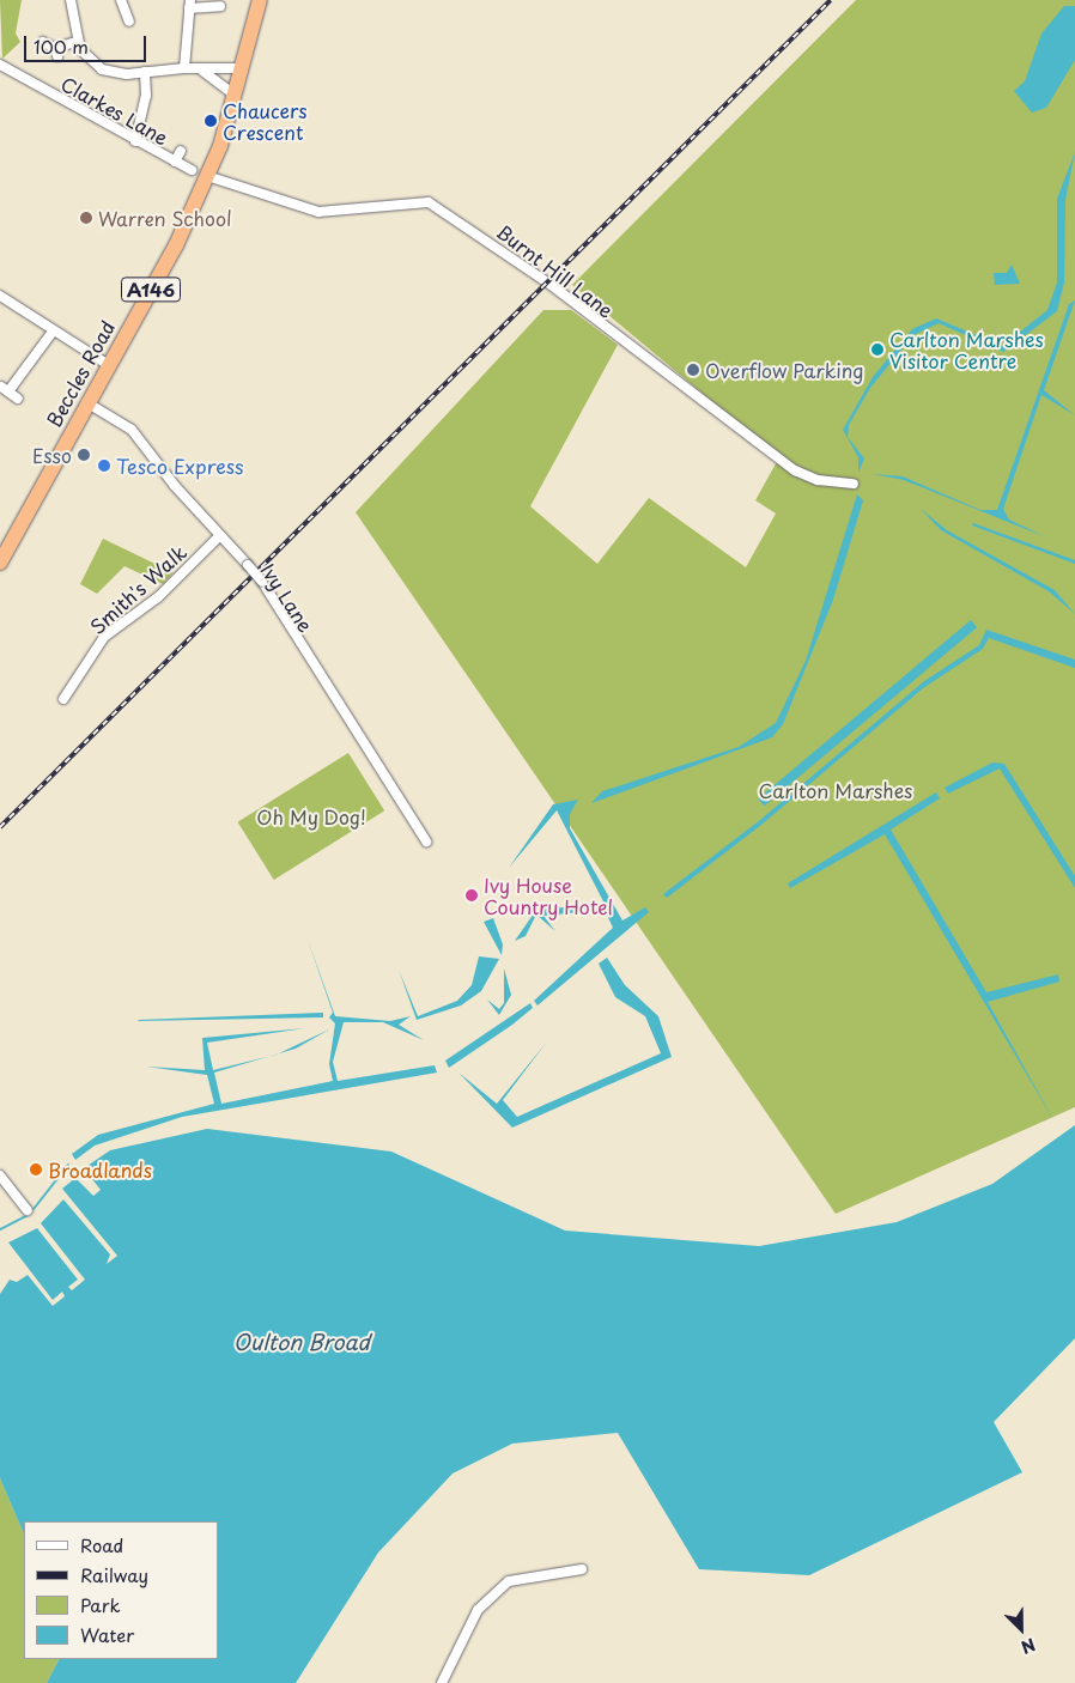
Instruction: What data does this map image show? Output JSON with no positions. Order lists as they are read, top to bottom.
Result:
{
  "streets": {
    "highway": ["A146", "Beccles Road"],
    "street": [
      "Clarkes Lane",
      "Burnt Hill Lane",
      "Smith's Walk",
      "Ivy Lane"
    ]
  },
  "crossings": [
    ["Burnt Hill Lane", "Beccles Road"],
    ["Beccles Road", "Ivy Lane"],
    ["Smith's Walk", "Ivy Lane"]
  ],
  "water": ["Oulton Broad"],
  "parks": ["Carlton Marshes", "Oh My Dog!"],
  "places": [
    "Chaucers Crescent",
    "Warren School",
    "Carlton Marshes Visitor Centre",
    "Overflow Parking",
    "Esso",
    "Tesco Express",
    "Ivy House Country Hotel",
    "Broadlands"
  ],
  "legend": [
    "Road",
    "Railway",
    "Park",
    "Water"
  ],
  "scale_bar": "100 m",
  "north": "bottom right"
}
